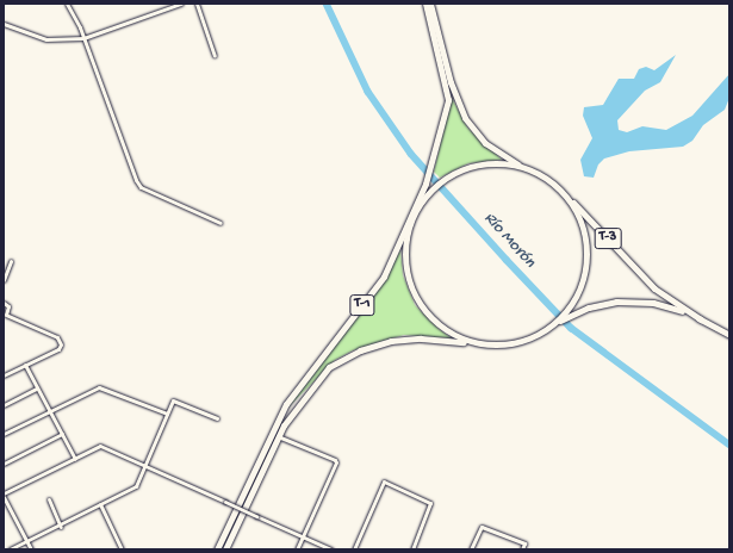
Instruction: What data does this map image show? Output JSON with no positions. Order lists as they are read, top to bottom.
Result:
{
  "streets": {
    "highway": ["T-3", "T-1"]
  },
  "crossings": [
    ["T-3", "T-1"]
  ],
  "water": ["Río Morón"]
}
